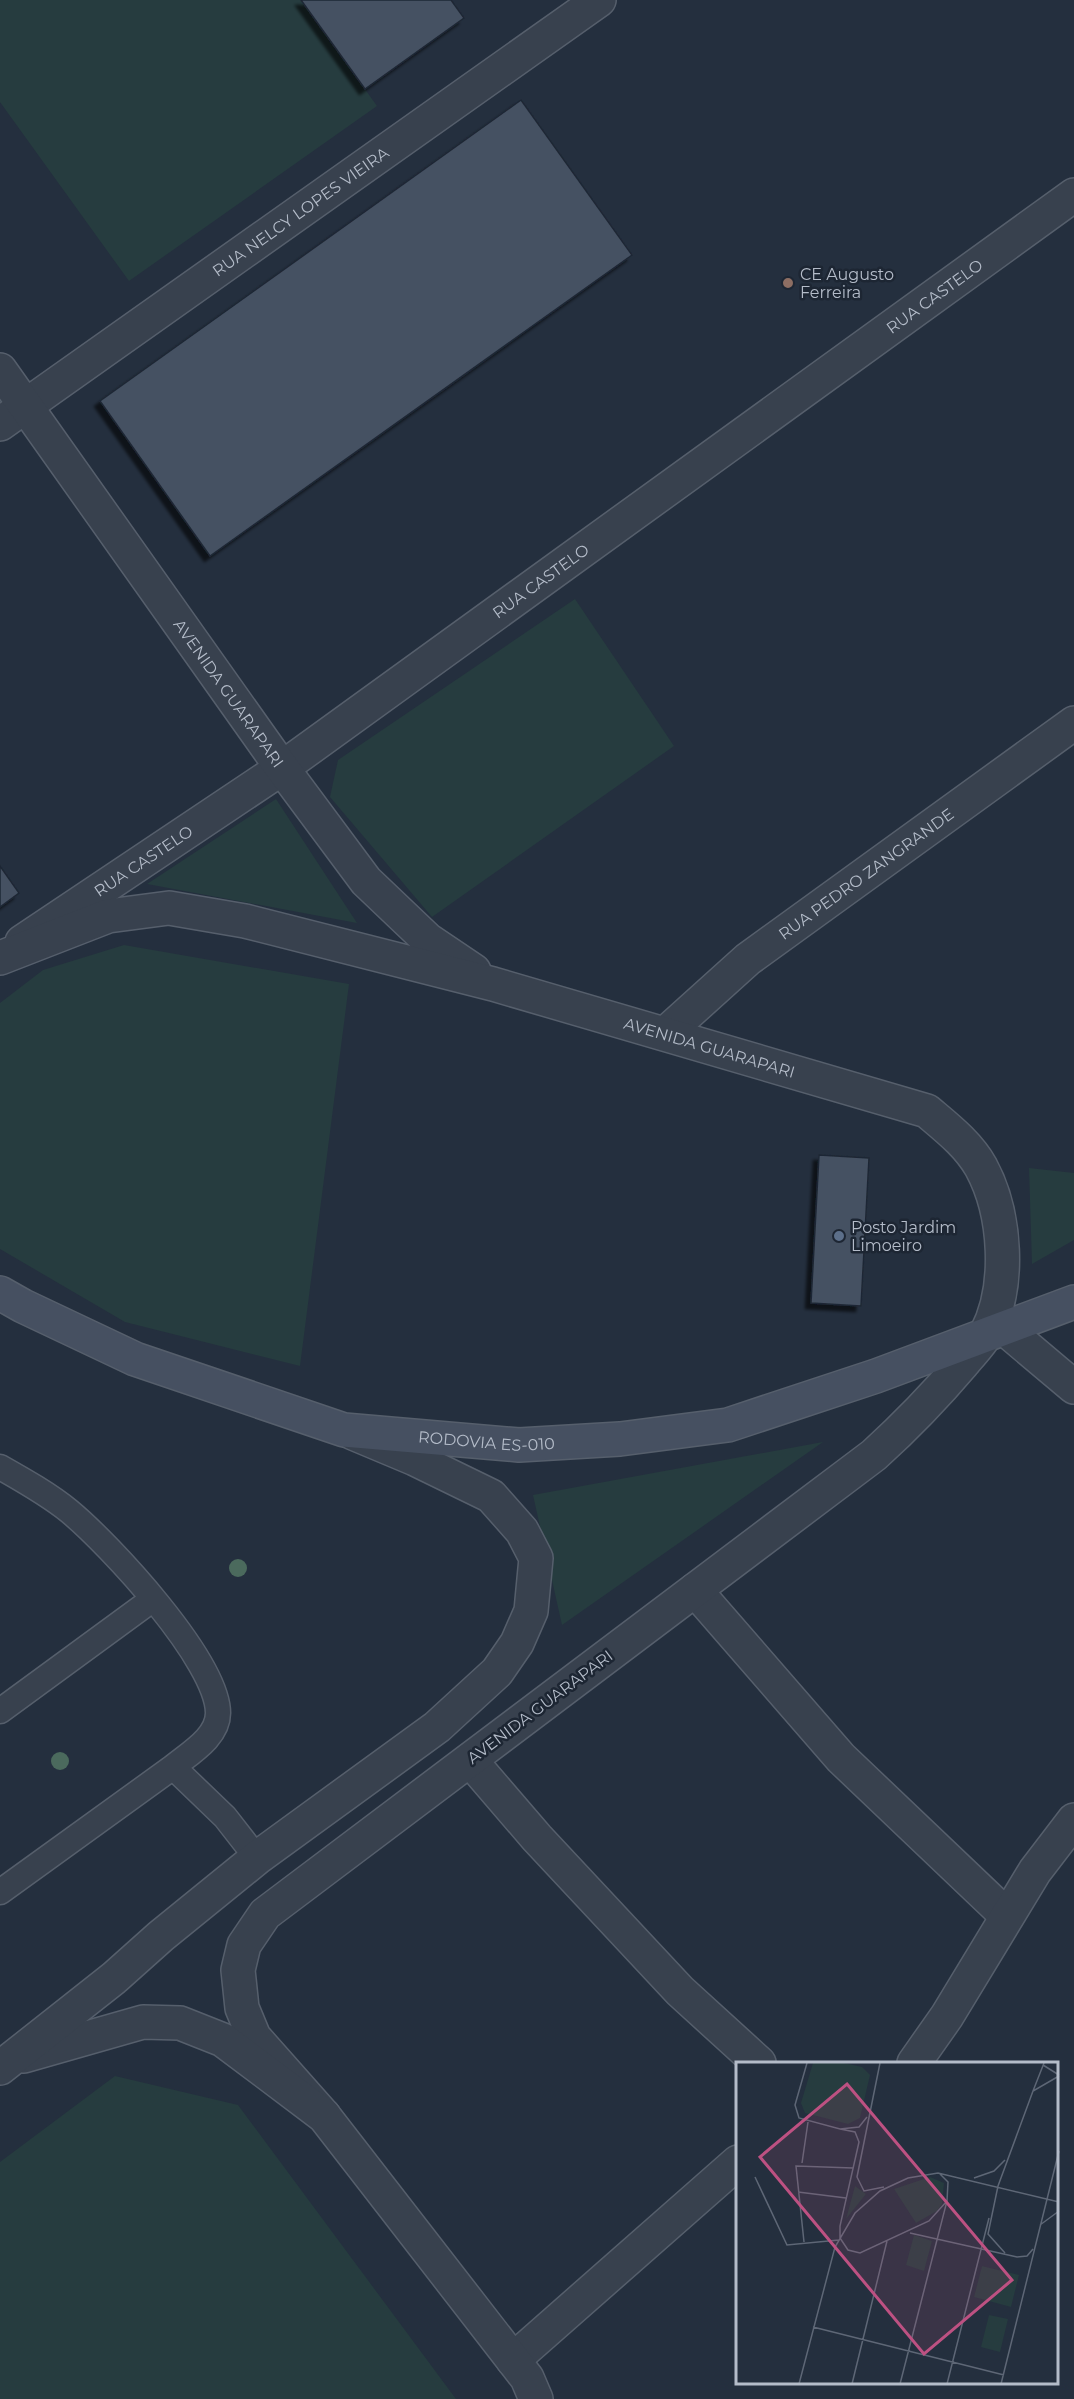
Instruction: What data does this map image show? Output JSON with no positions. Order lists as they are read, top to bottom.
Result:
{
  "streets": {
    "main road": ["RODOVIA ES-010"],
    "street": [
      "RUA NELCY LOPES VIEIRA",
      "RUA CASTELO",
      "AVENIDA GUARAPARI",
      "RUA PEDRO ZANGRANDE"
    ]
  },
  "crossings": [
    ["RUA NELCY LOPES VIEIRA", "AVENIDA GUARAPARI"],
    ["RUA CASTELO", "AVENIDA GUARAPARI"],
    ["AVENIDA GUARAPARI", "RUA PEDRO ZANGRANDE"],
    ["AVENIDA GUARAPARI", "RODOVIA ES-010"]
  ],
  "places": ["CE Augusto Ferreira", "Posto Jardim Limoeiro"]
}
